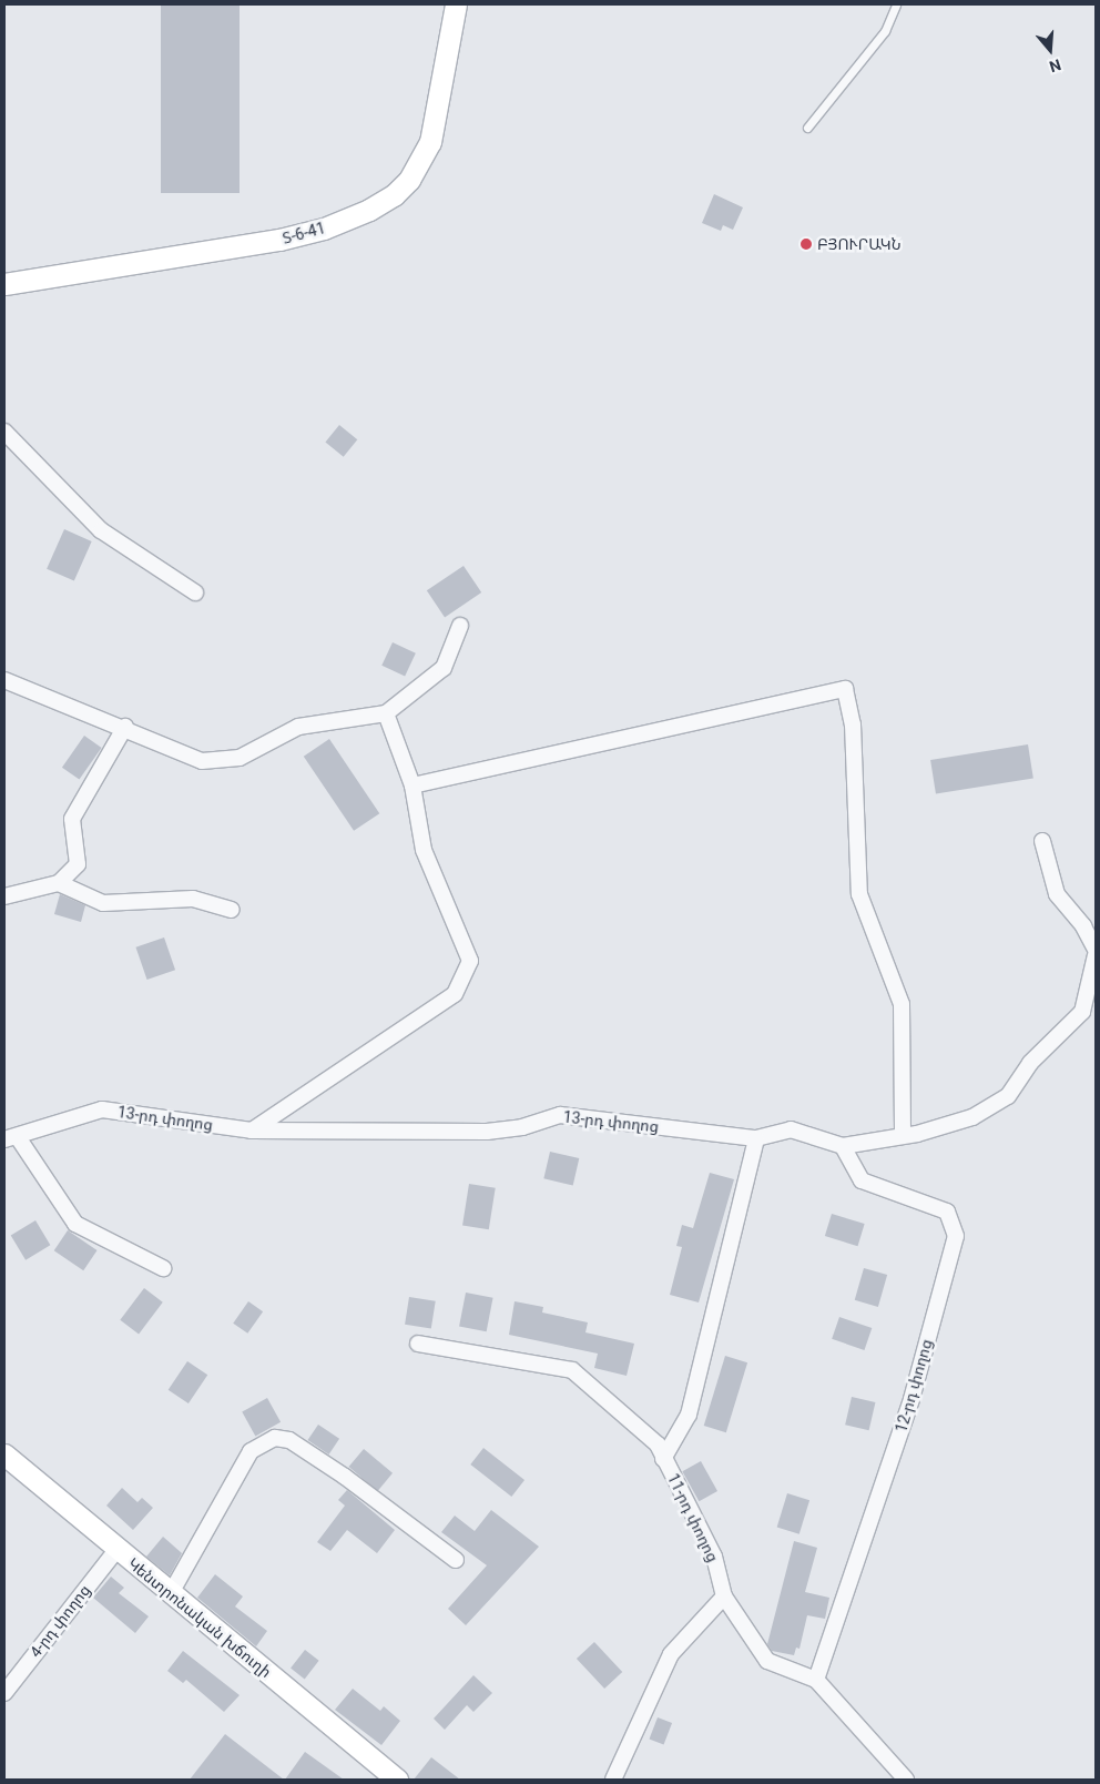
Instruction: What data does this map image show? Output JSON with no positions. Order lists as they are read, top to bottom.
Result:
{
  "streets": {
    "main road": ["Տ-6-41", "Կենտրոնական խճուղի"],
    "street": [
      "13-րդ փողոց",
      "12-րդ փողոց",
      "11-րդ փողոց",
      "4-րդ փողոց"
    ]
  },
  "crossings": [
    ["13-րդ փողոց", "12-րդ փողոց"],
    ["13-րդ փողոց", "11-րդ փողոց"],
    ["12-րդ փողոց", "11-րդ փողոց"],
    ["Կենտրոնական խճուղի", "4-րդ փողոց"]
  ],
  "places": ["ԲՅՈՒՐԱԿՆ"],
  "north": "bottom"
}
